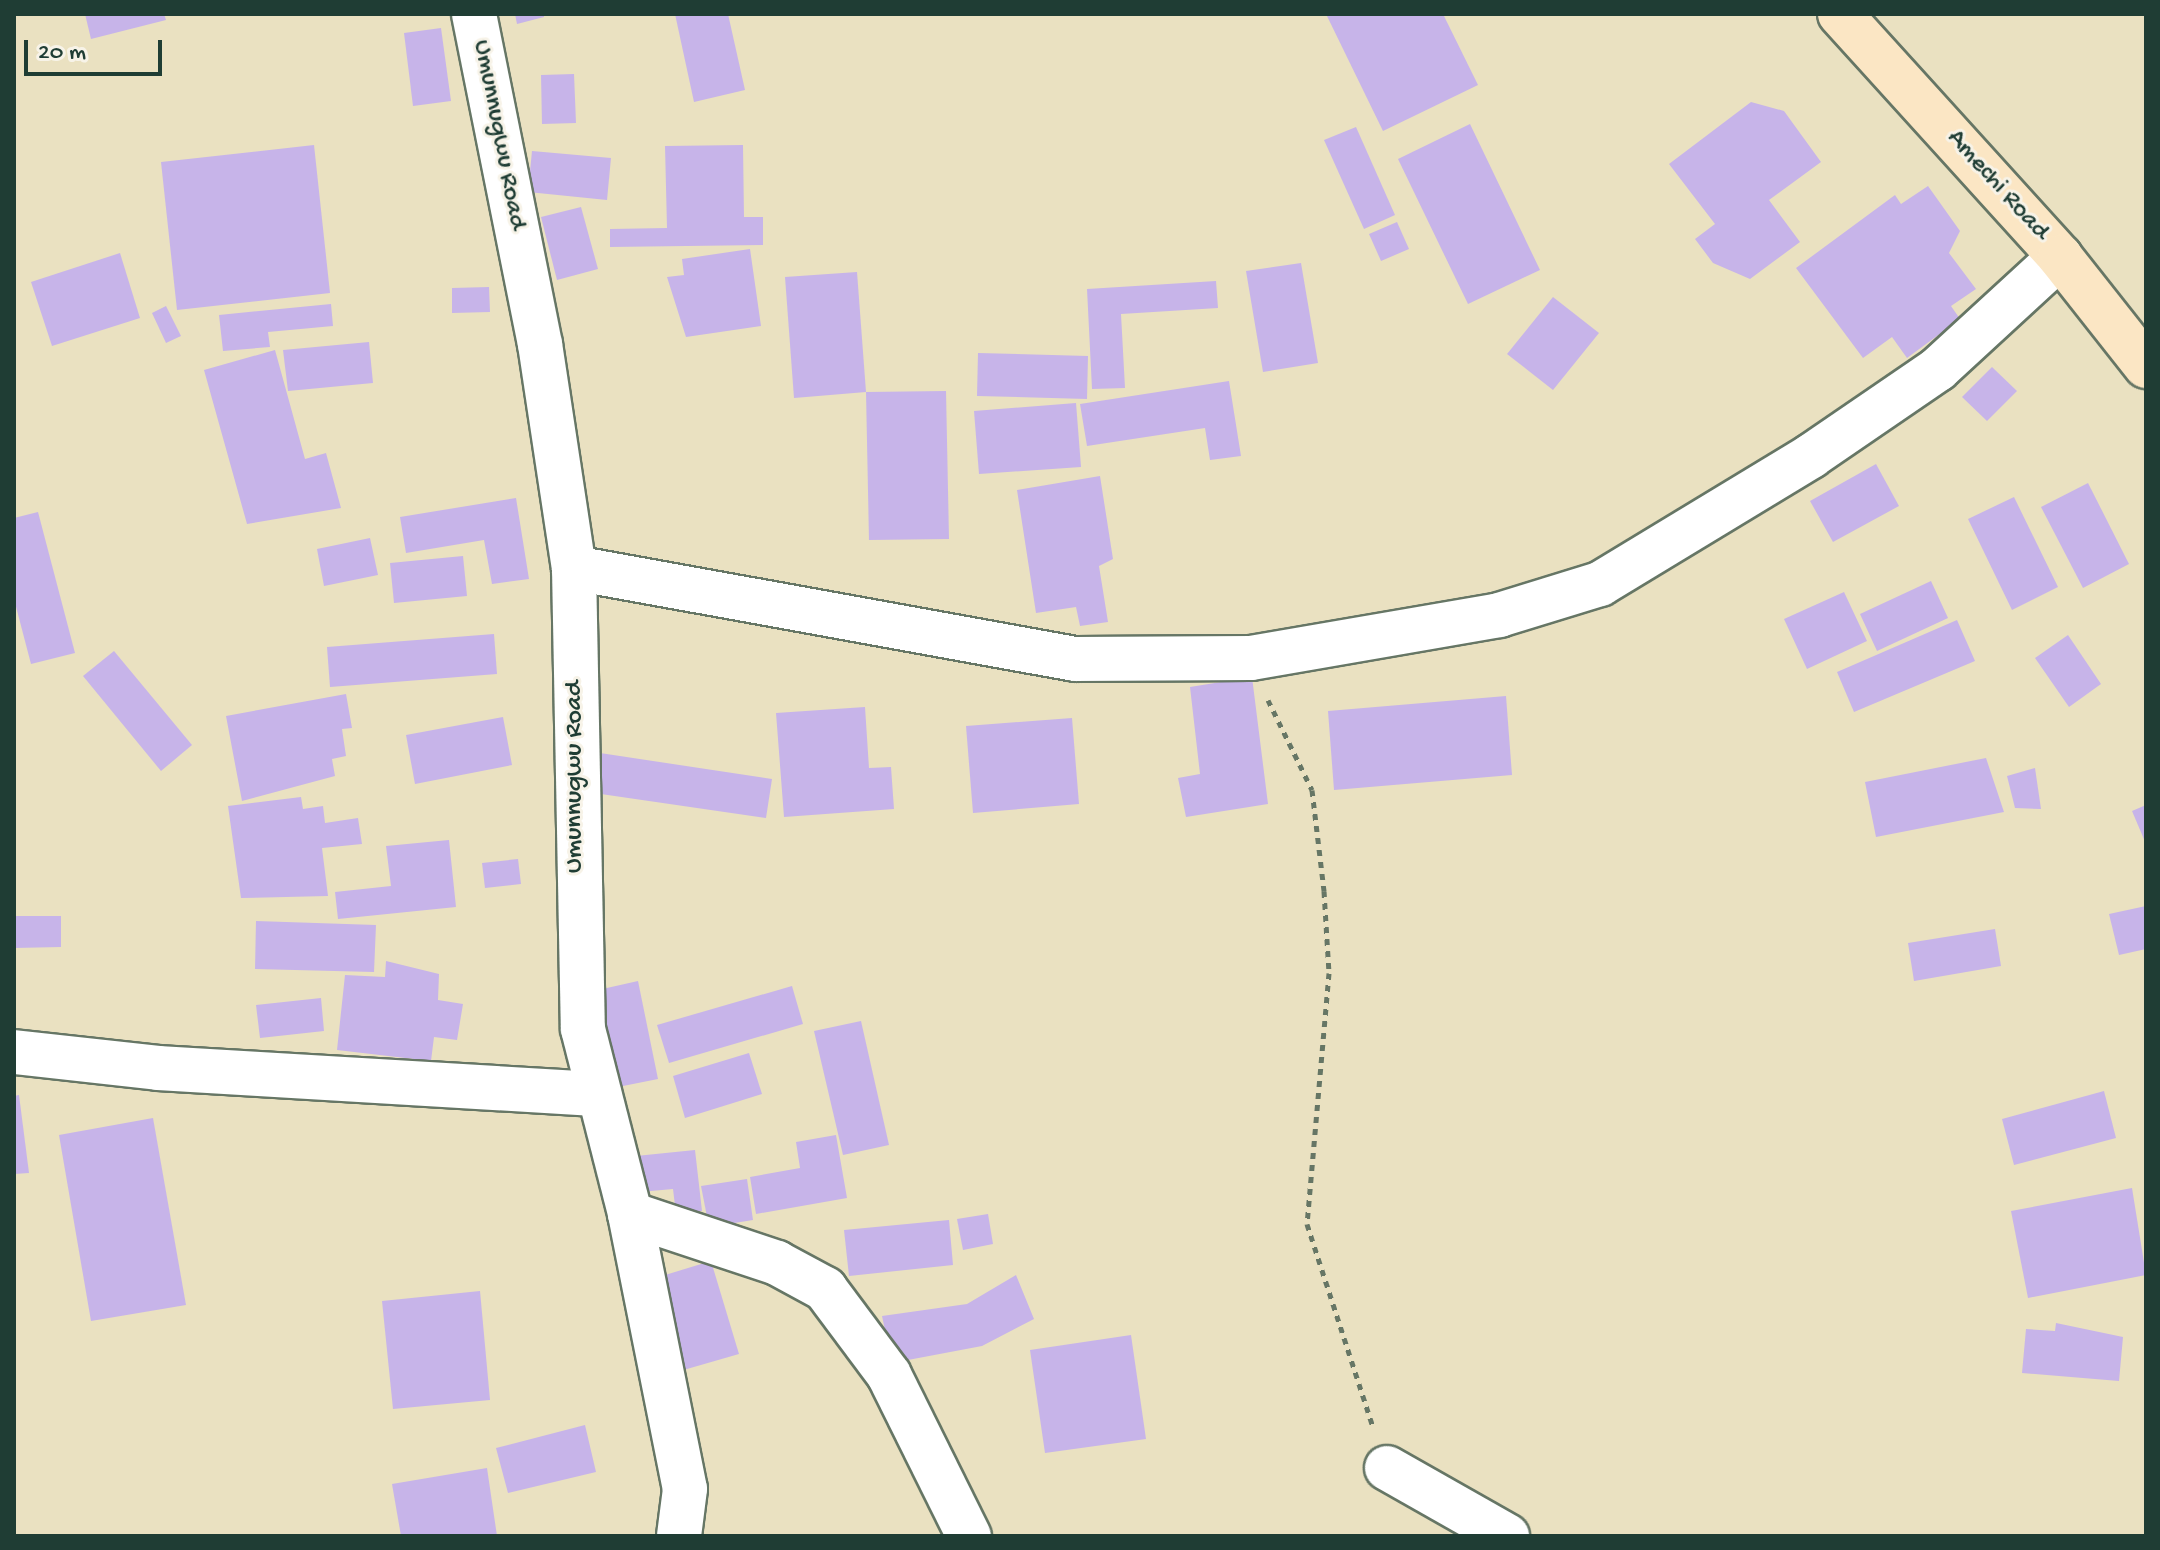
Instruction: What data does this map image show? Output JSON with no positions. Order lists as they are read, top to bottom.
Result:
{
  "streets": {
    "main road": ["Amechi Road"],
    "street": ["Umunnugwu Road"]
  },
  "scale_bar": "20 m"
}
